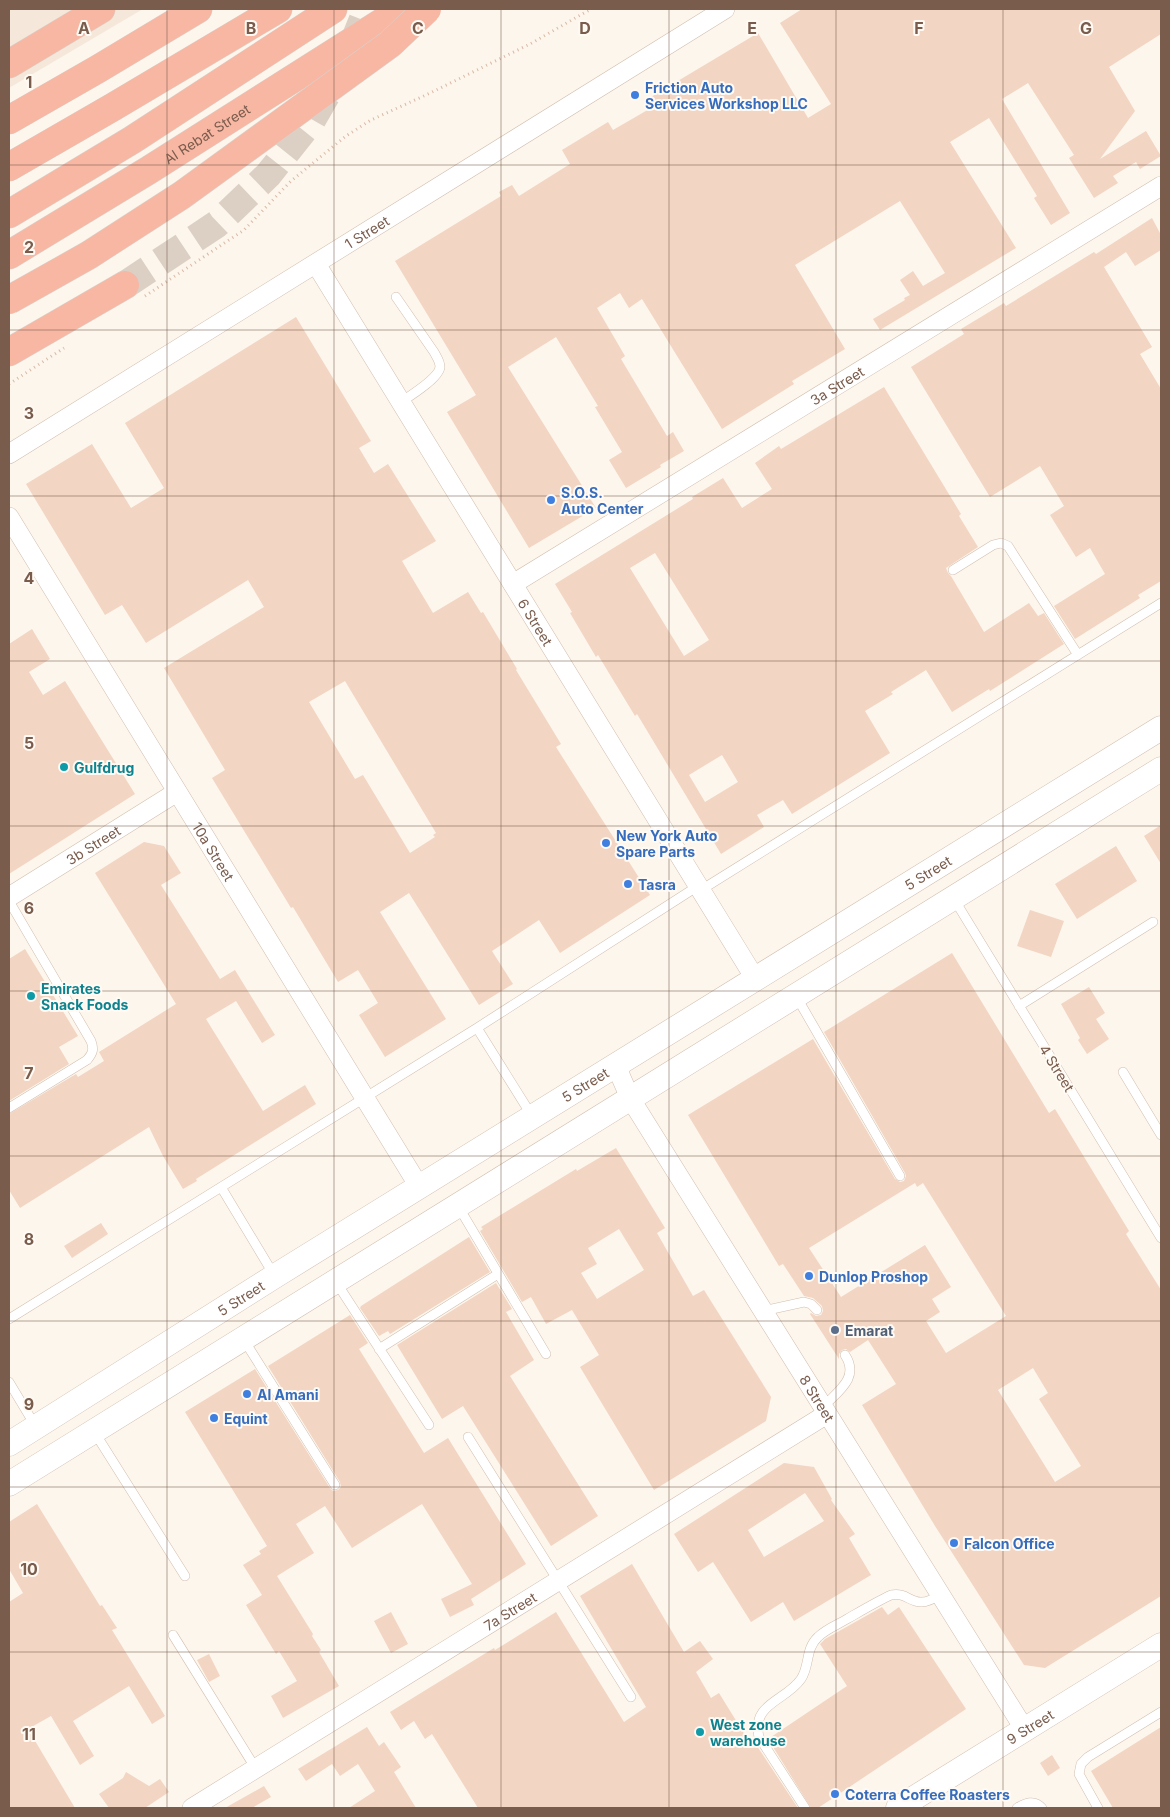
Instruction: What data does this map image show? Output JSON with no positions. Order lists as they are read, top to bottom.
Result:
{
  "streets": {
    "highway": ["Al Rebat Street"],
    "street": [
      "1 Street",
      "3a Street",
      "6 Street",
      "3b Street",
      "10a Street",
      "5 Street",
      "8 Street",
      "7a Street",
      "9 Street"
    ],
    "lane": ["4 Street"]
  },
  "crossings": [
    ["1 Street", "6 Street"],
    ["3a Street", "6 Street"],
    ["6 Street", "5 Street"],
    ["3b Street", "10a Street"],
    ["10a Street", "5 Street"],
    ["5 Street", "8 Street"],
    ["8 Street", "7a Street"],
    ["8 Street", "9 Street"]
  ],
  "places": [
    "Friction Auto Services Workshop LLC",
    "S.O.S. Auto Center",
    "Gulfdrug",
    "New York Auto Spare Parts",
    "Tasra",
    "Emirates Snack Foods",
    "Dunlop Proshop",
    "Emarat",
    "Al Amani",
    "Equint",
    "Falcon Office",
    "West zone warehouse",
    "Coterra Coffee Roasters"
  ],
  "grid": {
    "columns": [
      "A",
      "B",
      "C",
      "D",
      "E",
      "F",
      "G"
    ],
    "rows": [
      "1",
      "2",
      "3",
      "4",
      "5",
      "6",
      "7",
      "8",
      "9",
      "10",
      "11"
    ]
  }
}
